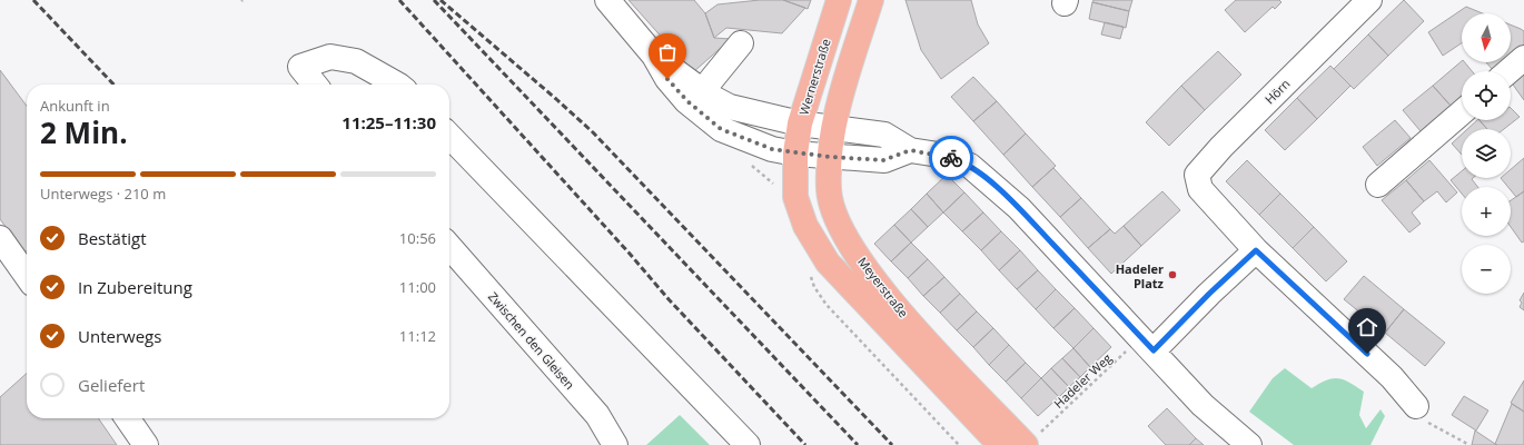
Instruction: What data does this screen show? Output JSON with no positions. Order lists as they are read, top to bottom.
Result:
{
  "streets": {
    "main road": ["Wernerstraße", "Meyerstraße"],
    "street": ["Hörn", "Zwischen den Gleisen"],
    "path": ["Hadeler Weg"]
  },
  "crossings": [
    ["Wernerstraße", "Meyerstraße"],
    ["Meyerstraße", "Hadeler Weg"]
  ],
  "places": ["Hadeler Platz"],
  "north": "bottom",
  "page": {
    "map_buttons": ["+", "−"],
    "heading": ["2 Min.", "Ankunft in", "11:25–11:30"],
    "bar": "Unterwegs · 210 m",
    "list": [
      ["Bestätigt", "10:56"],
      ["In Zubereitung", "11:00"],
      ["Unterwegs", "11:12"],
      "Geliefert"
    ]
  }
}
